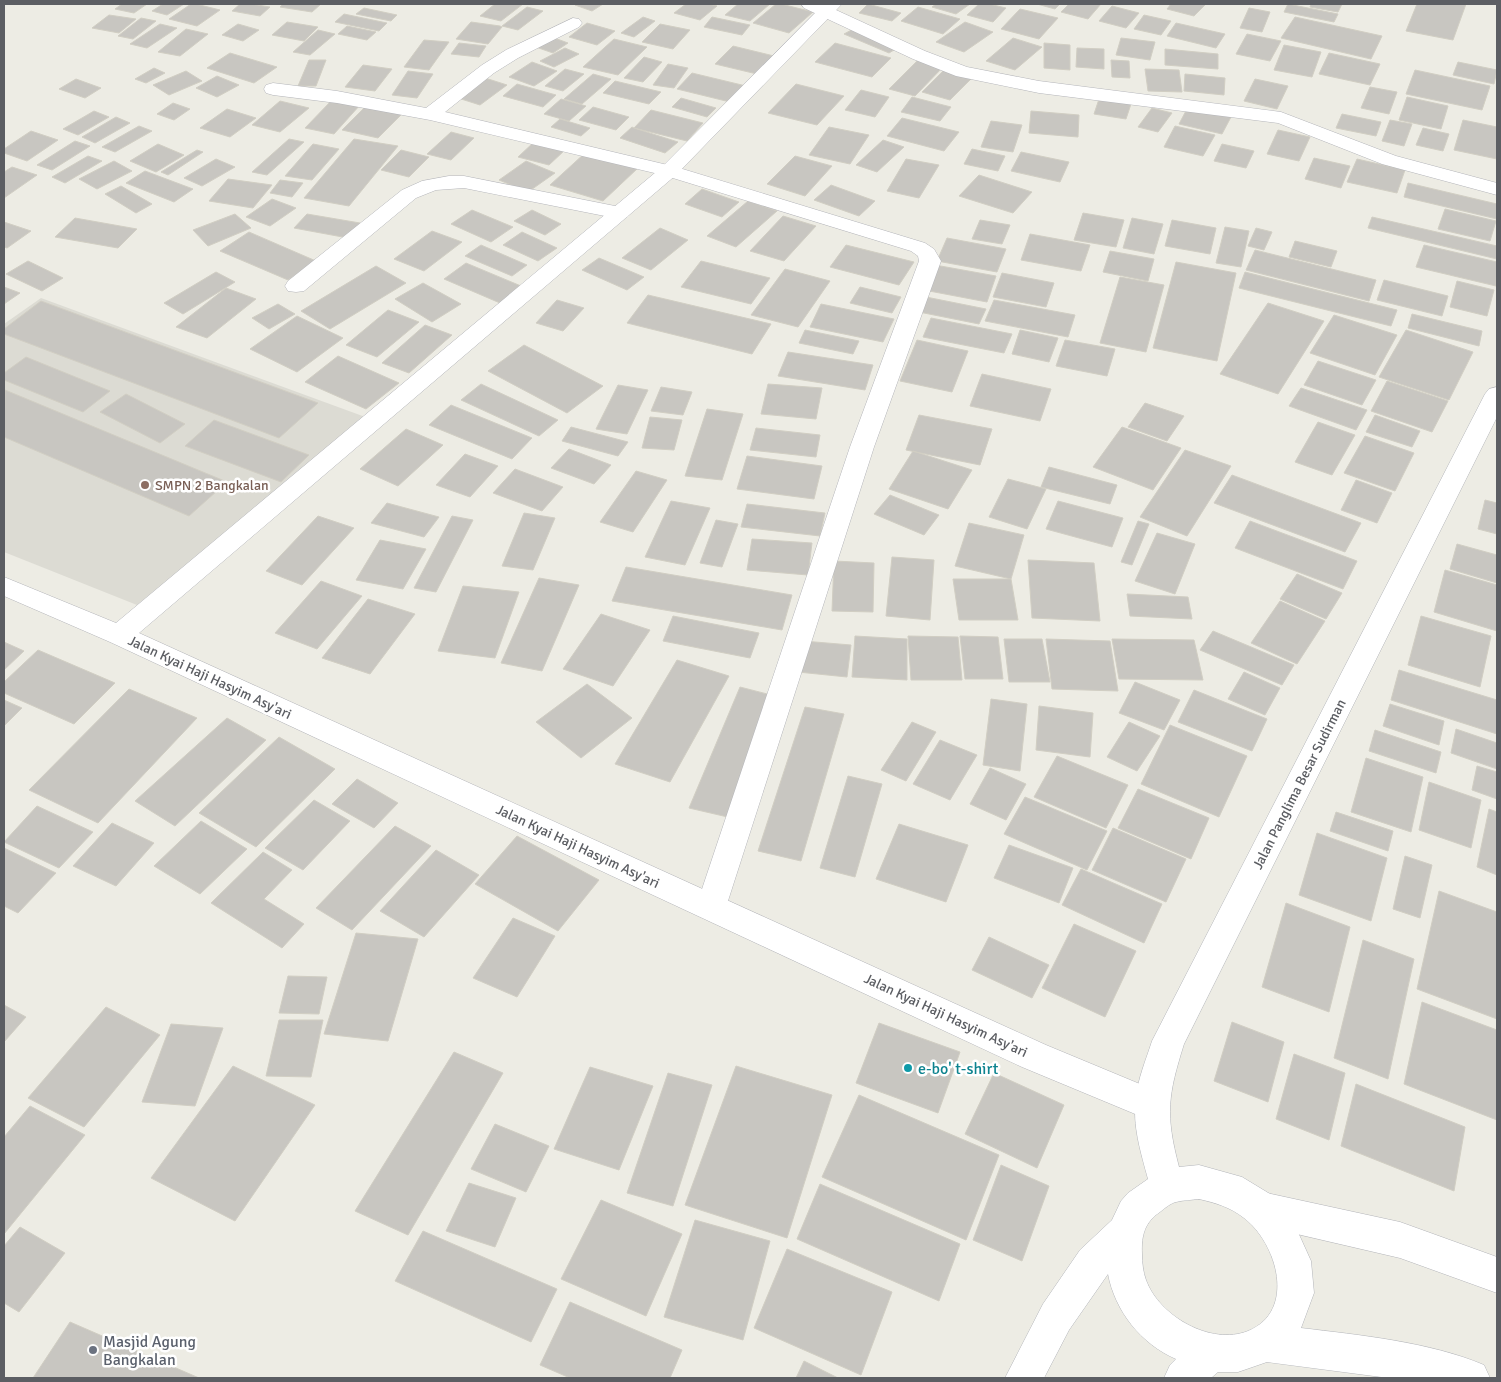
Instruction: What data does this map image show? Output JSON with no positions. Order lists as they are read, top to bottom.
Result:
{
  "streets": {
    "street": ["Jalan Kyai Haji Hasyim Asy'ari", "Jalan Panglima Besar Sudirman"]
  },
  "crossings": [
    ["Jalan Kyai Haji Hasyim Asy'ari", "Jalan Panglima Besar Sudirman"]
  ],
  "places": ["SMPN 2 Bangkalan", "e-bo' t-shirt", "Masjid Agung Bangkalan"]
}
